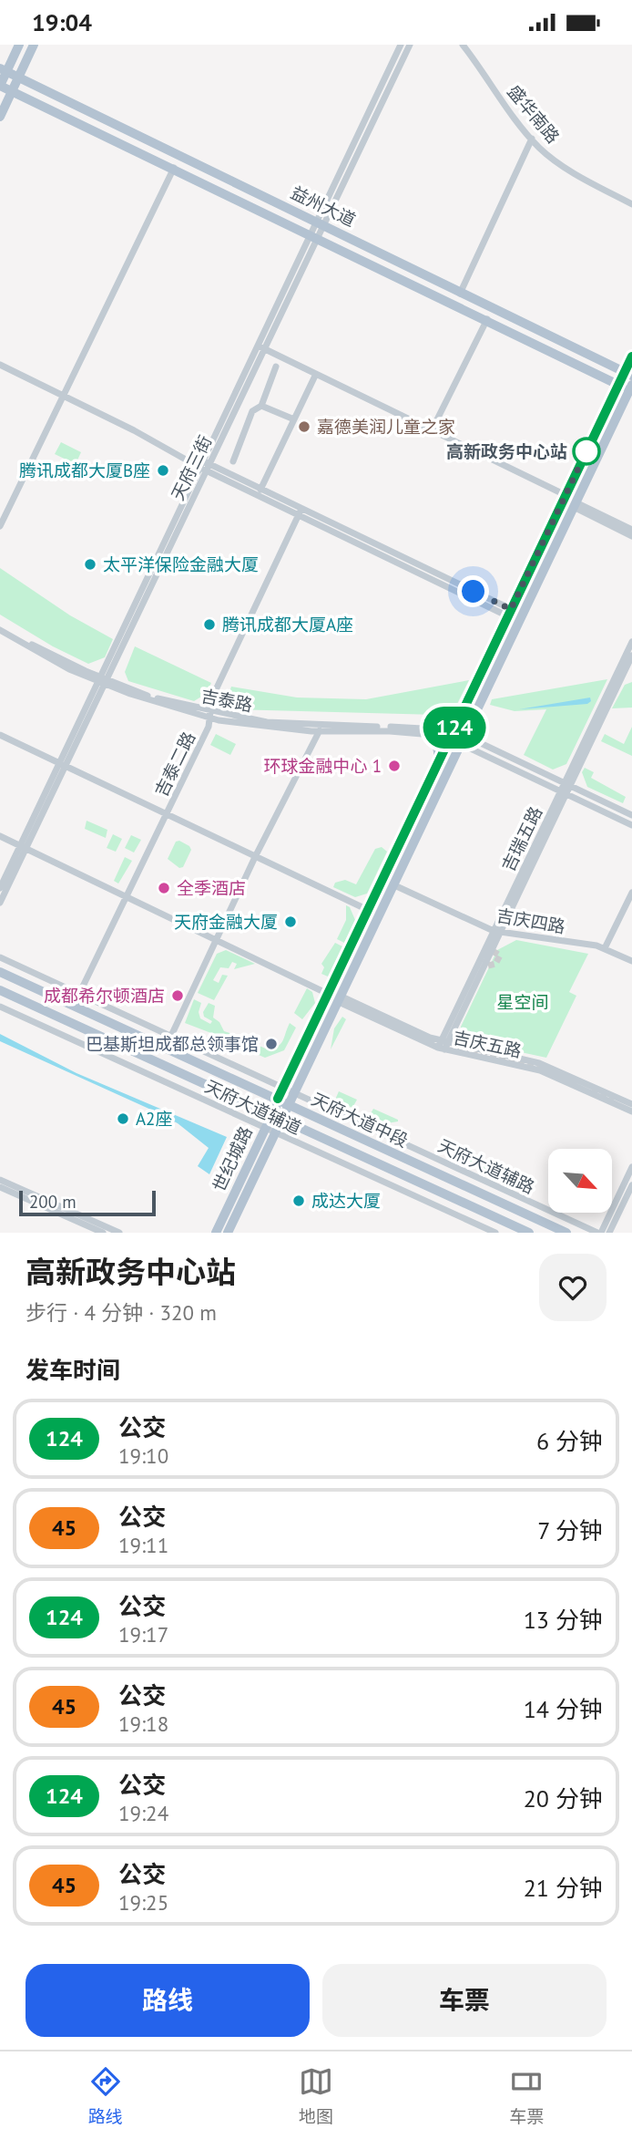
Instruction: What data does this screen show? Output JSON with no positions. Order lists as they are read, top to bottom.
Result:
{
  "streets": {
    "main road": ["益州大道", "天府大道中段", "世纪城路"],
    "street": [
      "盛华南路",
      "天府三街",
      "吉泰路",
      "吉泰二路",
      "吉瑞五路",
      "吉庆四路",
      "吉庆五路",
      "天府大道辅道",
      "天府大道辅路"
    ]
  },
  "crossings": [
    ["益州大道", "天府三街"],
    ["益州大道", "世纪城路"],
    ["天府三街", "吉泰路"],
    ["吉泰路", "吉泰二路"],
    ["吉泰路", "世纪城路"],
    ["吉泰二路", "天府大道辅道"],
    ["吉瑞五路", "吉庆四路"],
    ["吉瑞五路", "吉庆五路"],
    ["吉庆四路", "世纪城路"],
    ["吉庆五路", "世纪城路"],
    ["天府大道辅道", "世纪城路"],
    ["天府大道辅道", "天府大道辅路"],
    ["天府大道中段", "世纪城路"],
    ["世纪城路", "天府大道辅路"]
  ],
  "parks": ["星空间"],
  "places": [
    "嘉德美润儿童之家",
    "高新政务中心站",
    "腾讯成都大厦B座",
    "太平洋保险金融大厦",
    "腾讯成都大厦A座",
    "环球金融中心 1",
    "全季酒店",
    "天府金融大厦",
    "成都希尔顿酒店",
    "巴基斯坦成都总领事馆",
    "A2座",
    "成达大厦"
  ],
  "lines": ["bus line 124"],
  "scale_bar": "200 m",
  "north": "bottom right",
  "page": {
    "status": "19:04",
    "on_map": "124",
    "scale": "200 m",
    "heading": [
      ["高新政务中心站", "步行 · 4 分钟 · 320 m"],
      "发车时间"
    ],
    "list": [
      {
        "mark": "124",
        "name": "公交",
        "note": "19:10",
        "value": "6 分钟"
      },
      {
        "mark": "45",
        "name": "公交",
        "note": "19:11",
        "value": "7 分钟"
      },
      {
        "mark": "124",
        "name": "公交",
        "note": "19:17",
        "value": "13 分钟"
      },
      {
        "mark": "45",
        "name": "公交",
        "note": "19:18",
        "value": "14 分钟"
      },
      {
        "mark": "124",
        "name": "公交",
        "note": "19:24",
        "value": "20 分钟"
      },
      {
        "mark": "45",
        "name": "公交",
        "note": "19:25",
        "value": "21 分钟"
      }
    ],
    "buttons": ["路线", "车票"],
    "tabs": ["路线", "地图", "车票"]
  }
}
